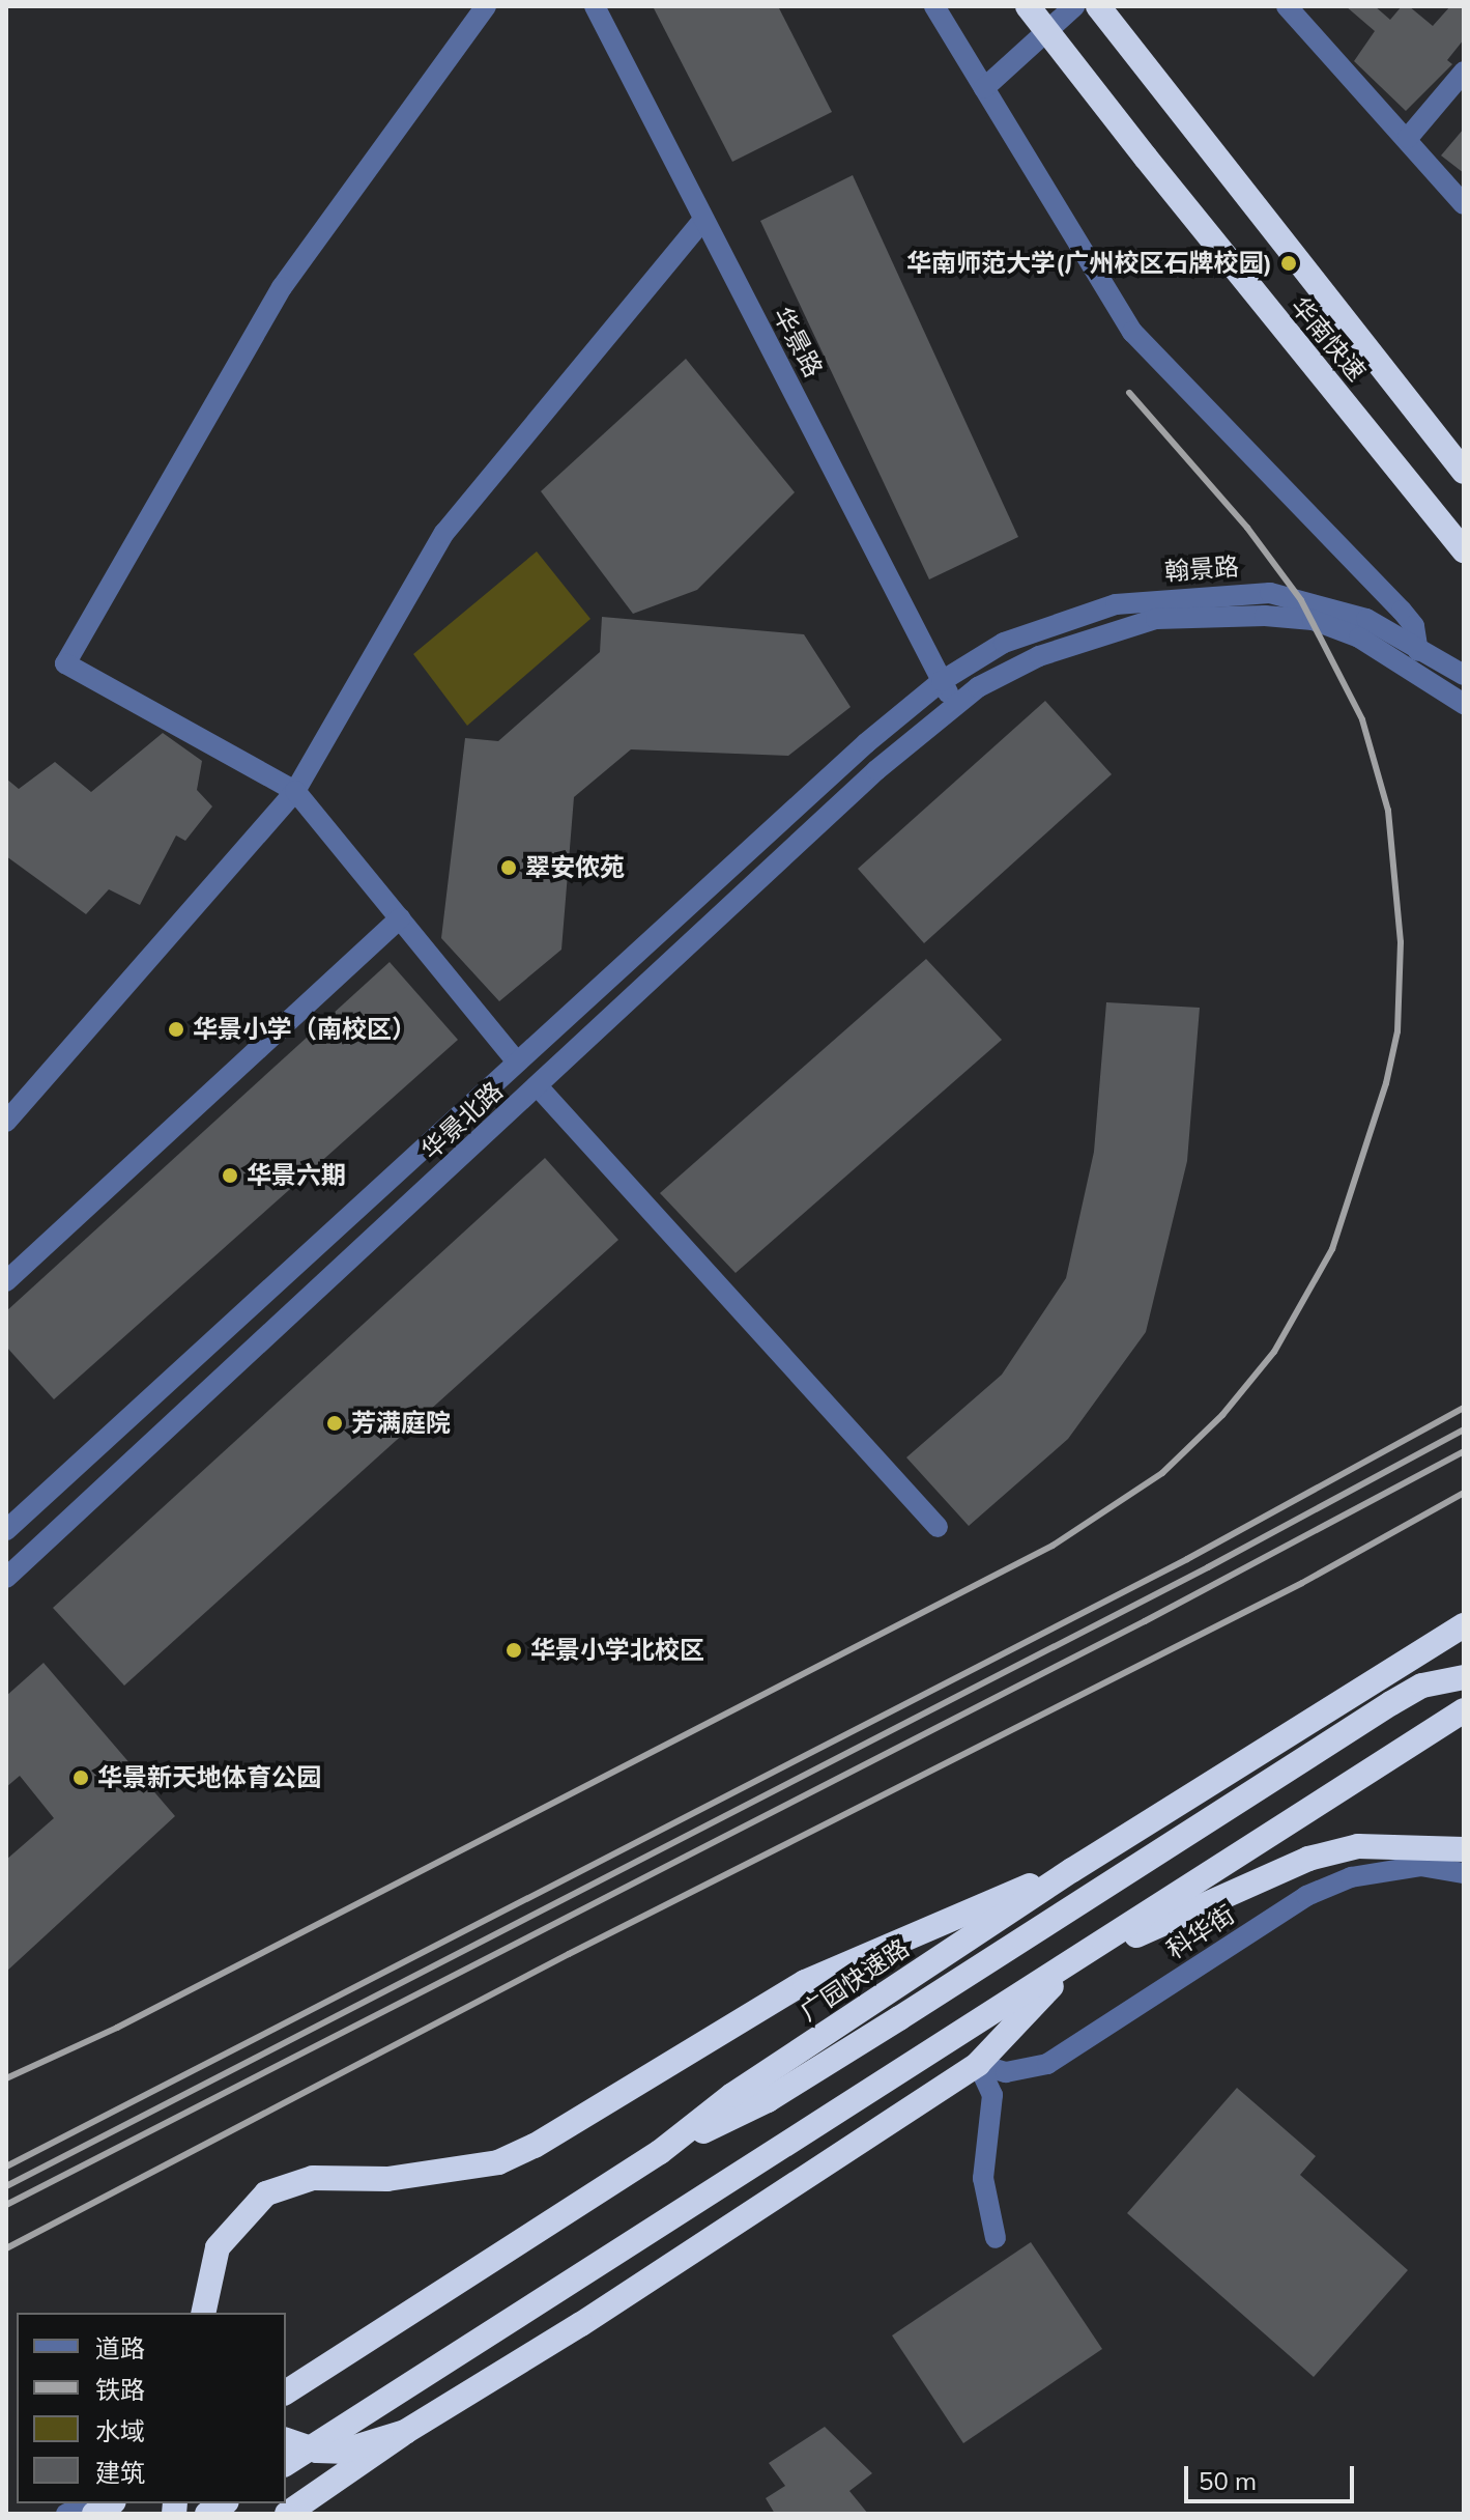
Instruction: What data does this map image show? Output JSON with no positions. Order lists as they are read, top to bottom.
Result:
{
  "streets": {
    "highway": ["华南快速", "广园快速路"],
    "street": [
      "华景路",
      "翰景路",
      "华景北路",
      "科华街"
    ]
  },
  "crossings": [
    ["华景路", "翰景路"],
    ["华景路", "华景北路"],
    ["翰景路", "华景北路"]
  ],
  "places": [
    "华南师范大学(广州校区石牌校园)",
    "翠安侬苑",
    "华景小学（南校区）",
    "华景六期",
    "芳满庭院",
    "华景小学北校区",
    "华景新天地体育公园"
  ],
  "legend": [
    "道路",
    "铁路",
    "水域",
    "建筑"
  ],
  "scale_bar": "50 m"
}
